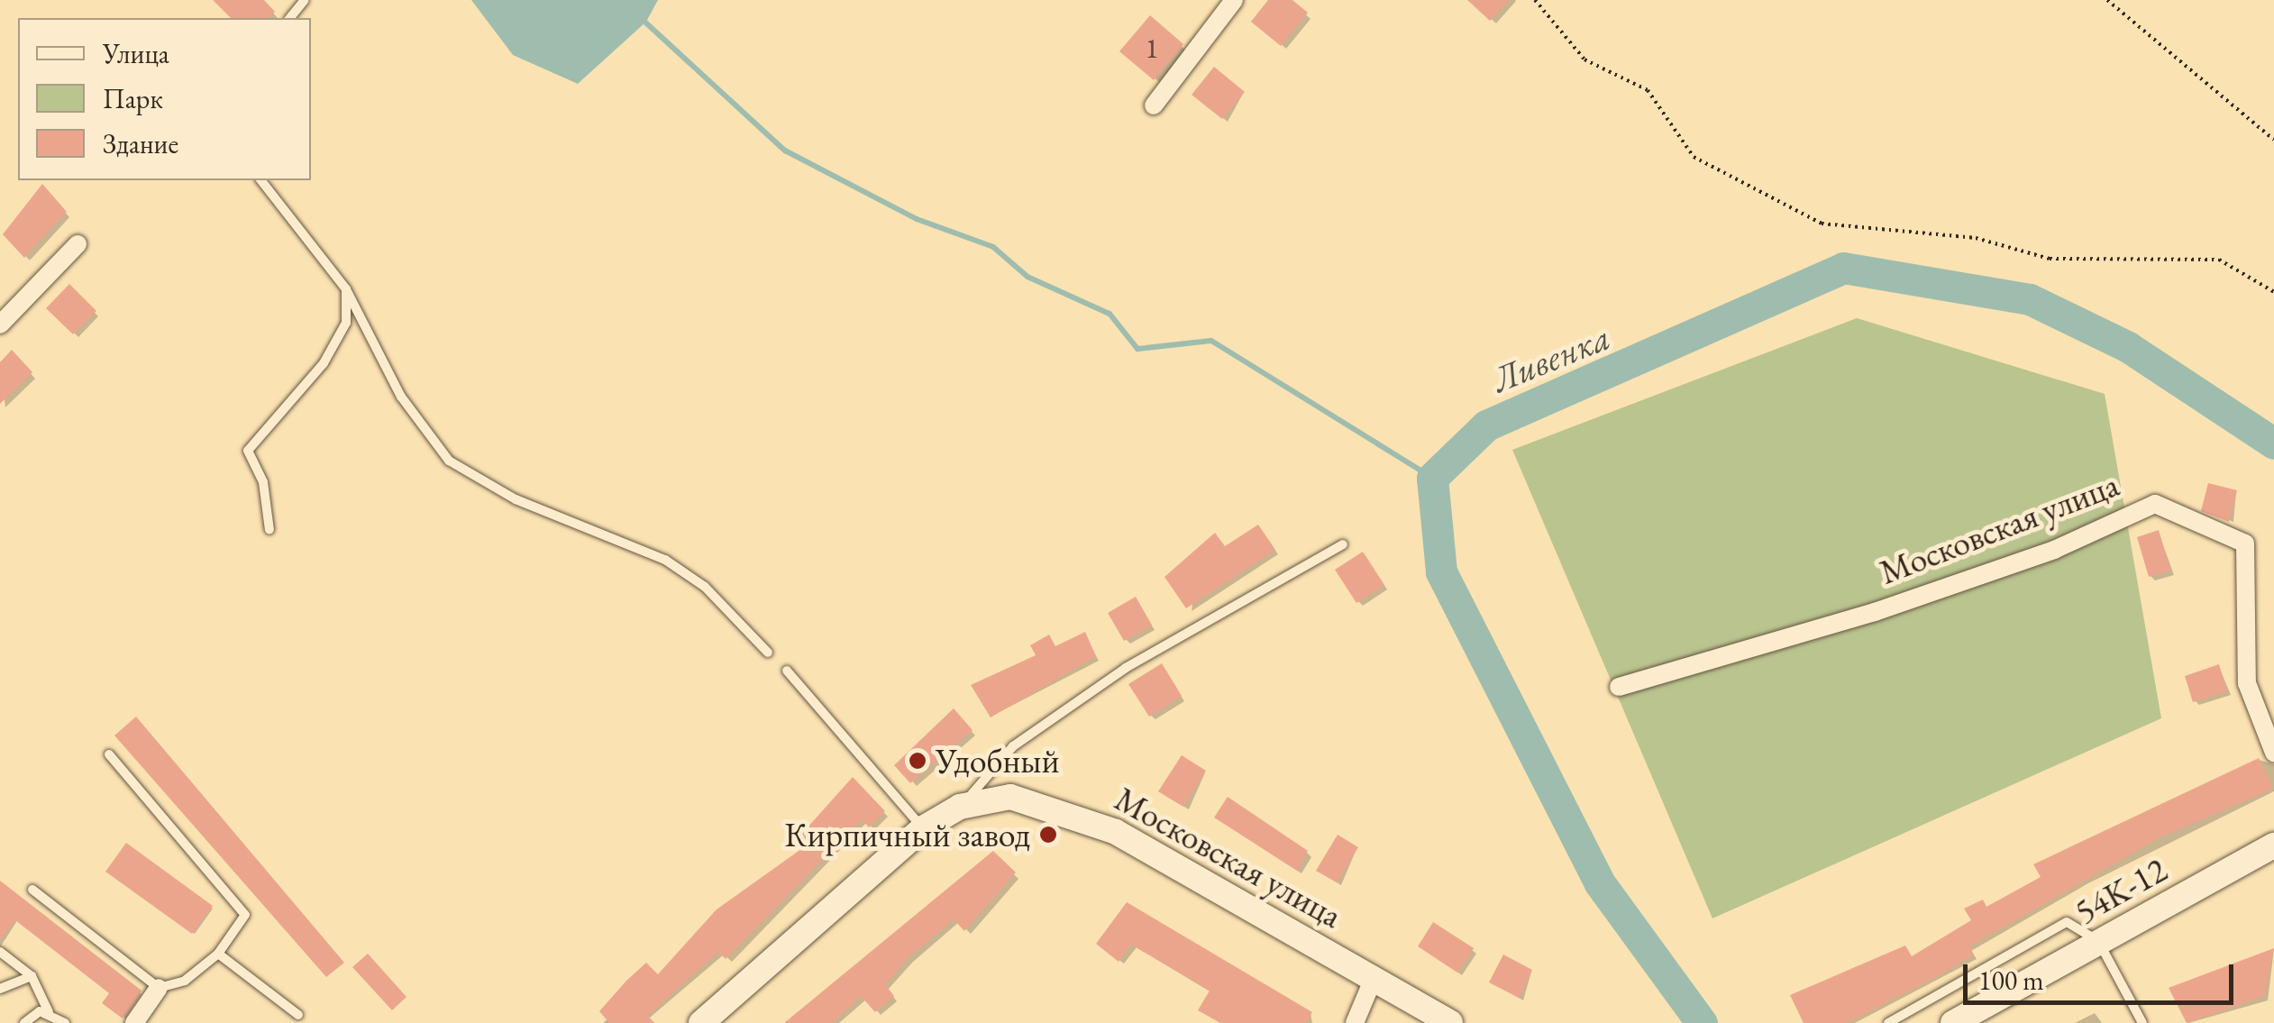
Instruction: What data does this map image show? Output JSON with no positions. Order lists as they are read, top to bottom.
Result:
{
  "streets": {
    "street": ["Московская улица", "54K-12"]
  },
  "water": ["Ливенка"],
  "places": ["Удобный", "Кирпичный завод"],
  "house_numbers": ["1"],
  "legend": ["Улица", "Парк", "Здание"],
  "scale_bar": "100 m"
}
